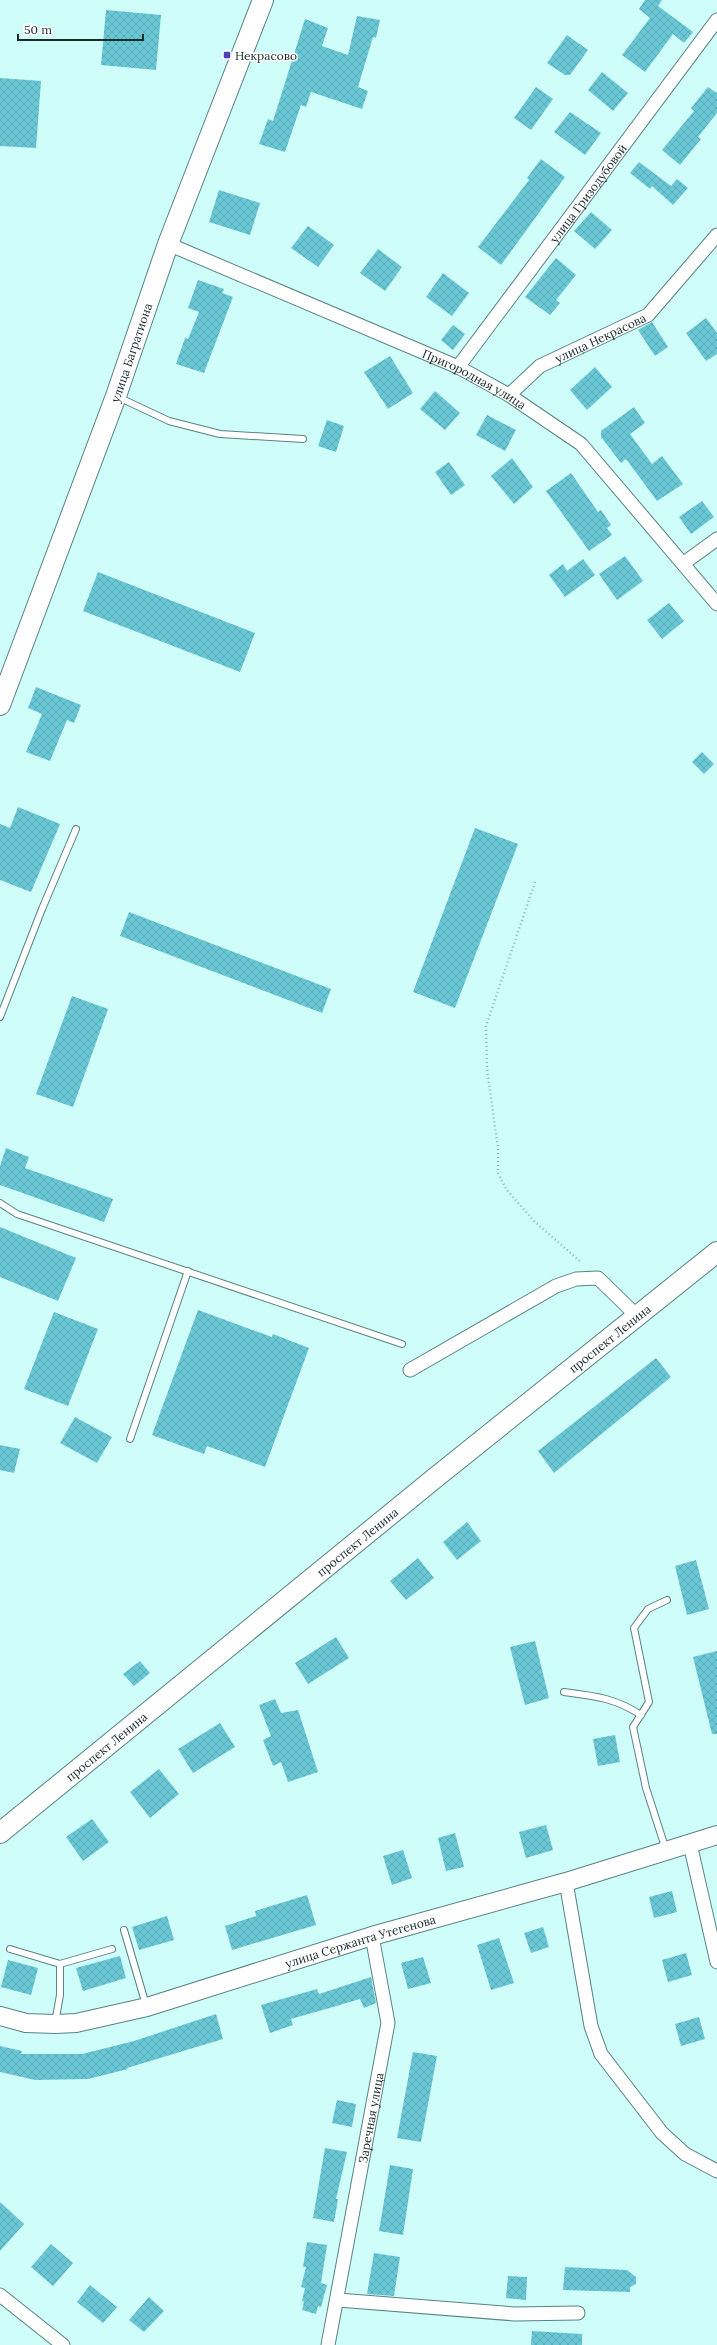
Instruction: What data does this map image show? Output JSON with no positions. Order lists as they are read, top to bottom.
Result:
{
  "streets": {
    "main road": ["улица Багратиона", "проспект Ленина", "улица Сержанта Утегенова"],
    "street": [
      "улица Гризодубовой",
      "улица Некрасова",
      "Пригородная улица",
      "Заречная улица"
    ]
  },
  "crossings": [
    ["улица Гризодубовой", "Пригородная улица"],
    ["улица Некрасова", "Пригородная улица"],
    ["улица Багратиона", "Пригородная улица"],
    ["улица Сержанта Утегенова", "Заречная улица"]
  ],
  "places": {
    "transit": ["Некрасово"]
  },
  "scale_bar": "50 m"
}
